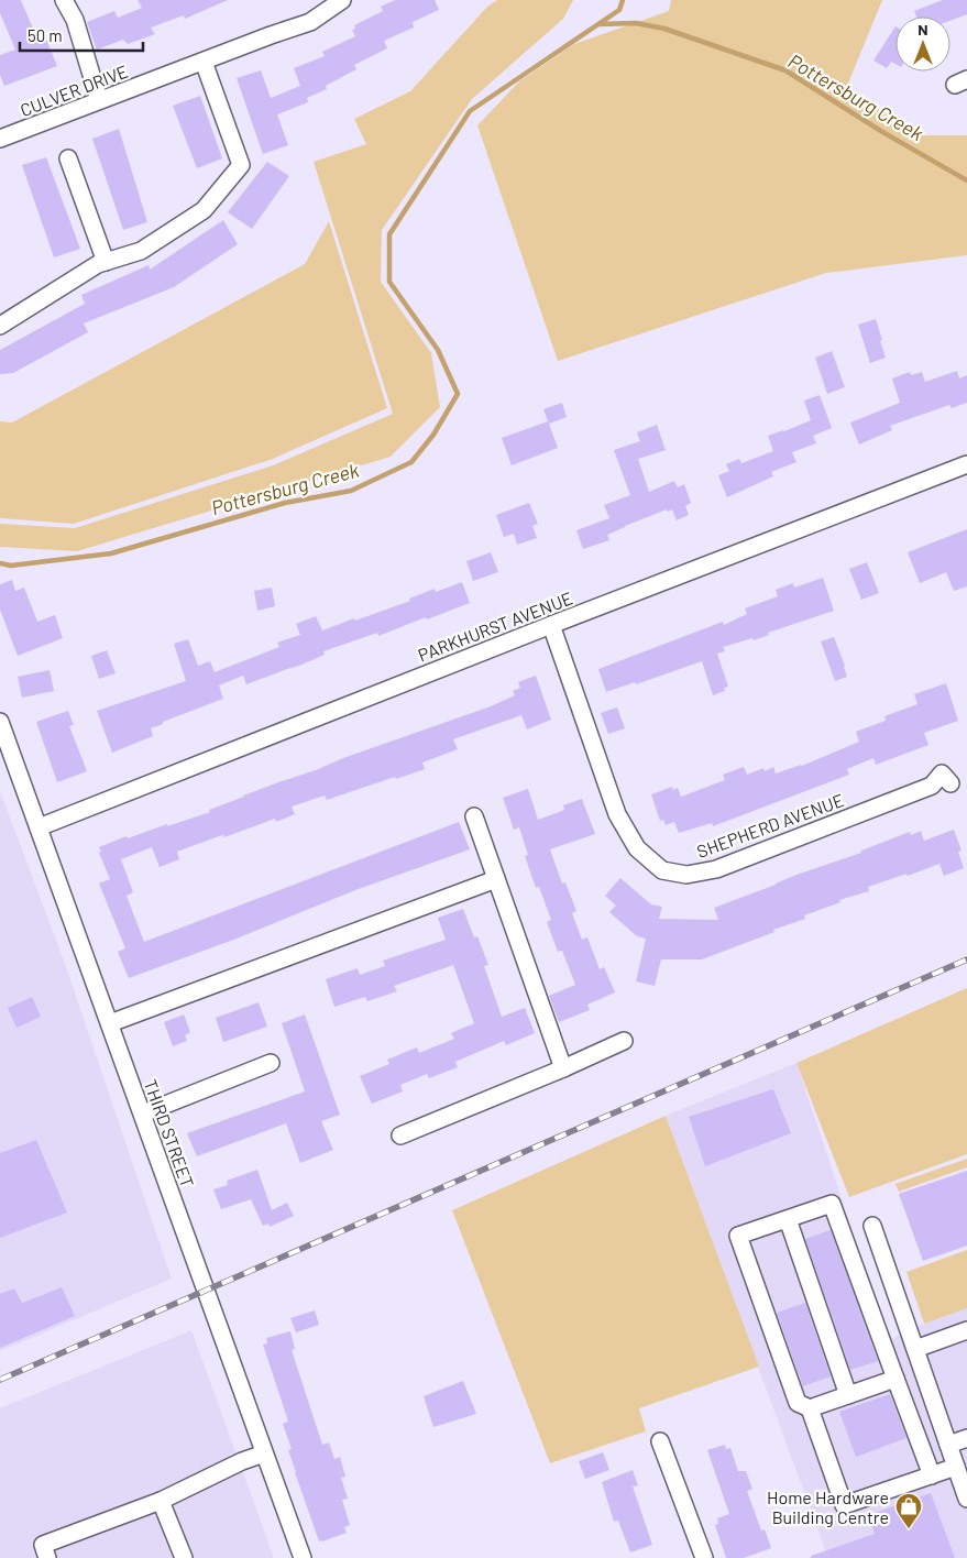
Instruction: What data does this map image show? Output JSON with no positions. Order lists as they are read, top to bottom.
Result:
{
  "streets": {
    "street": [
      "CULVER DRIVE",
      "PARKHURST AVENUE",
      "SHEPHERD AVENUE",
      "THIRD STREET"
    ]
  },
  "crossings": [
    ["PARKHURST AVENUE", "SHEPHERD AVENUE"],
    ["PARKHURST AVENUE", "THIRD STREET"]
  ],
  "water": ["Pottersburg Creek"],
  "places": {
    "shop": ["Home Hardware Building Centre"]
  },
  "scale_bar": "50 m",
  "north": "top"
}
